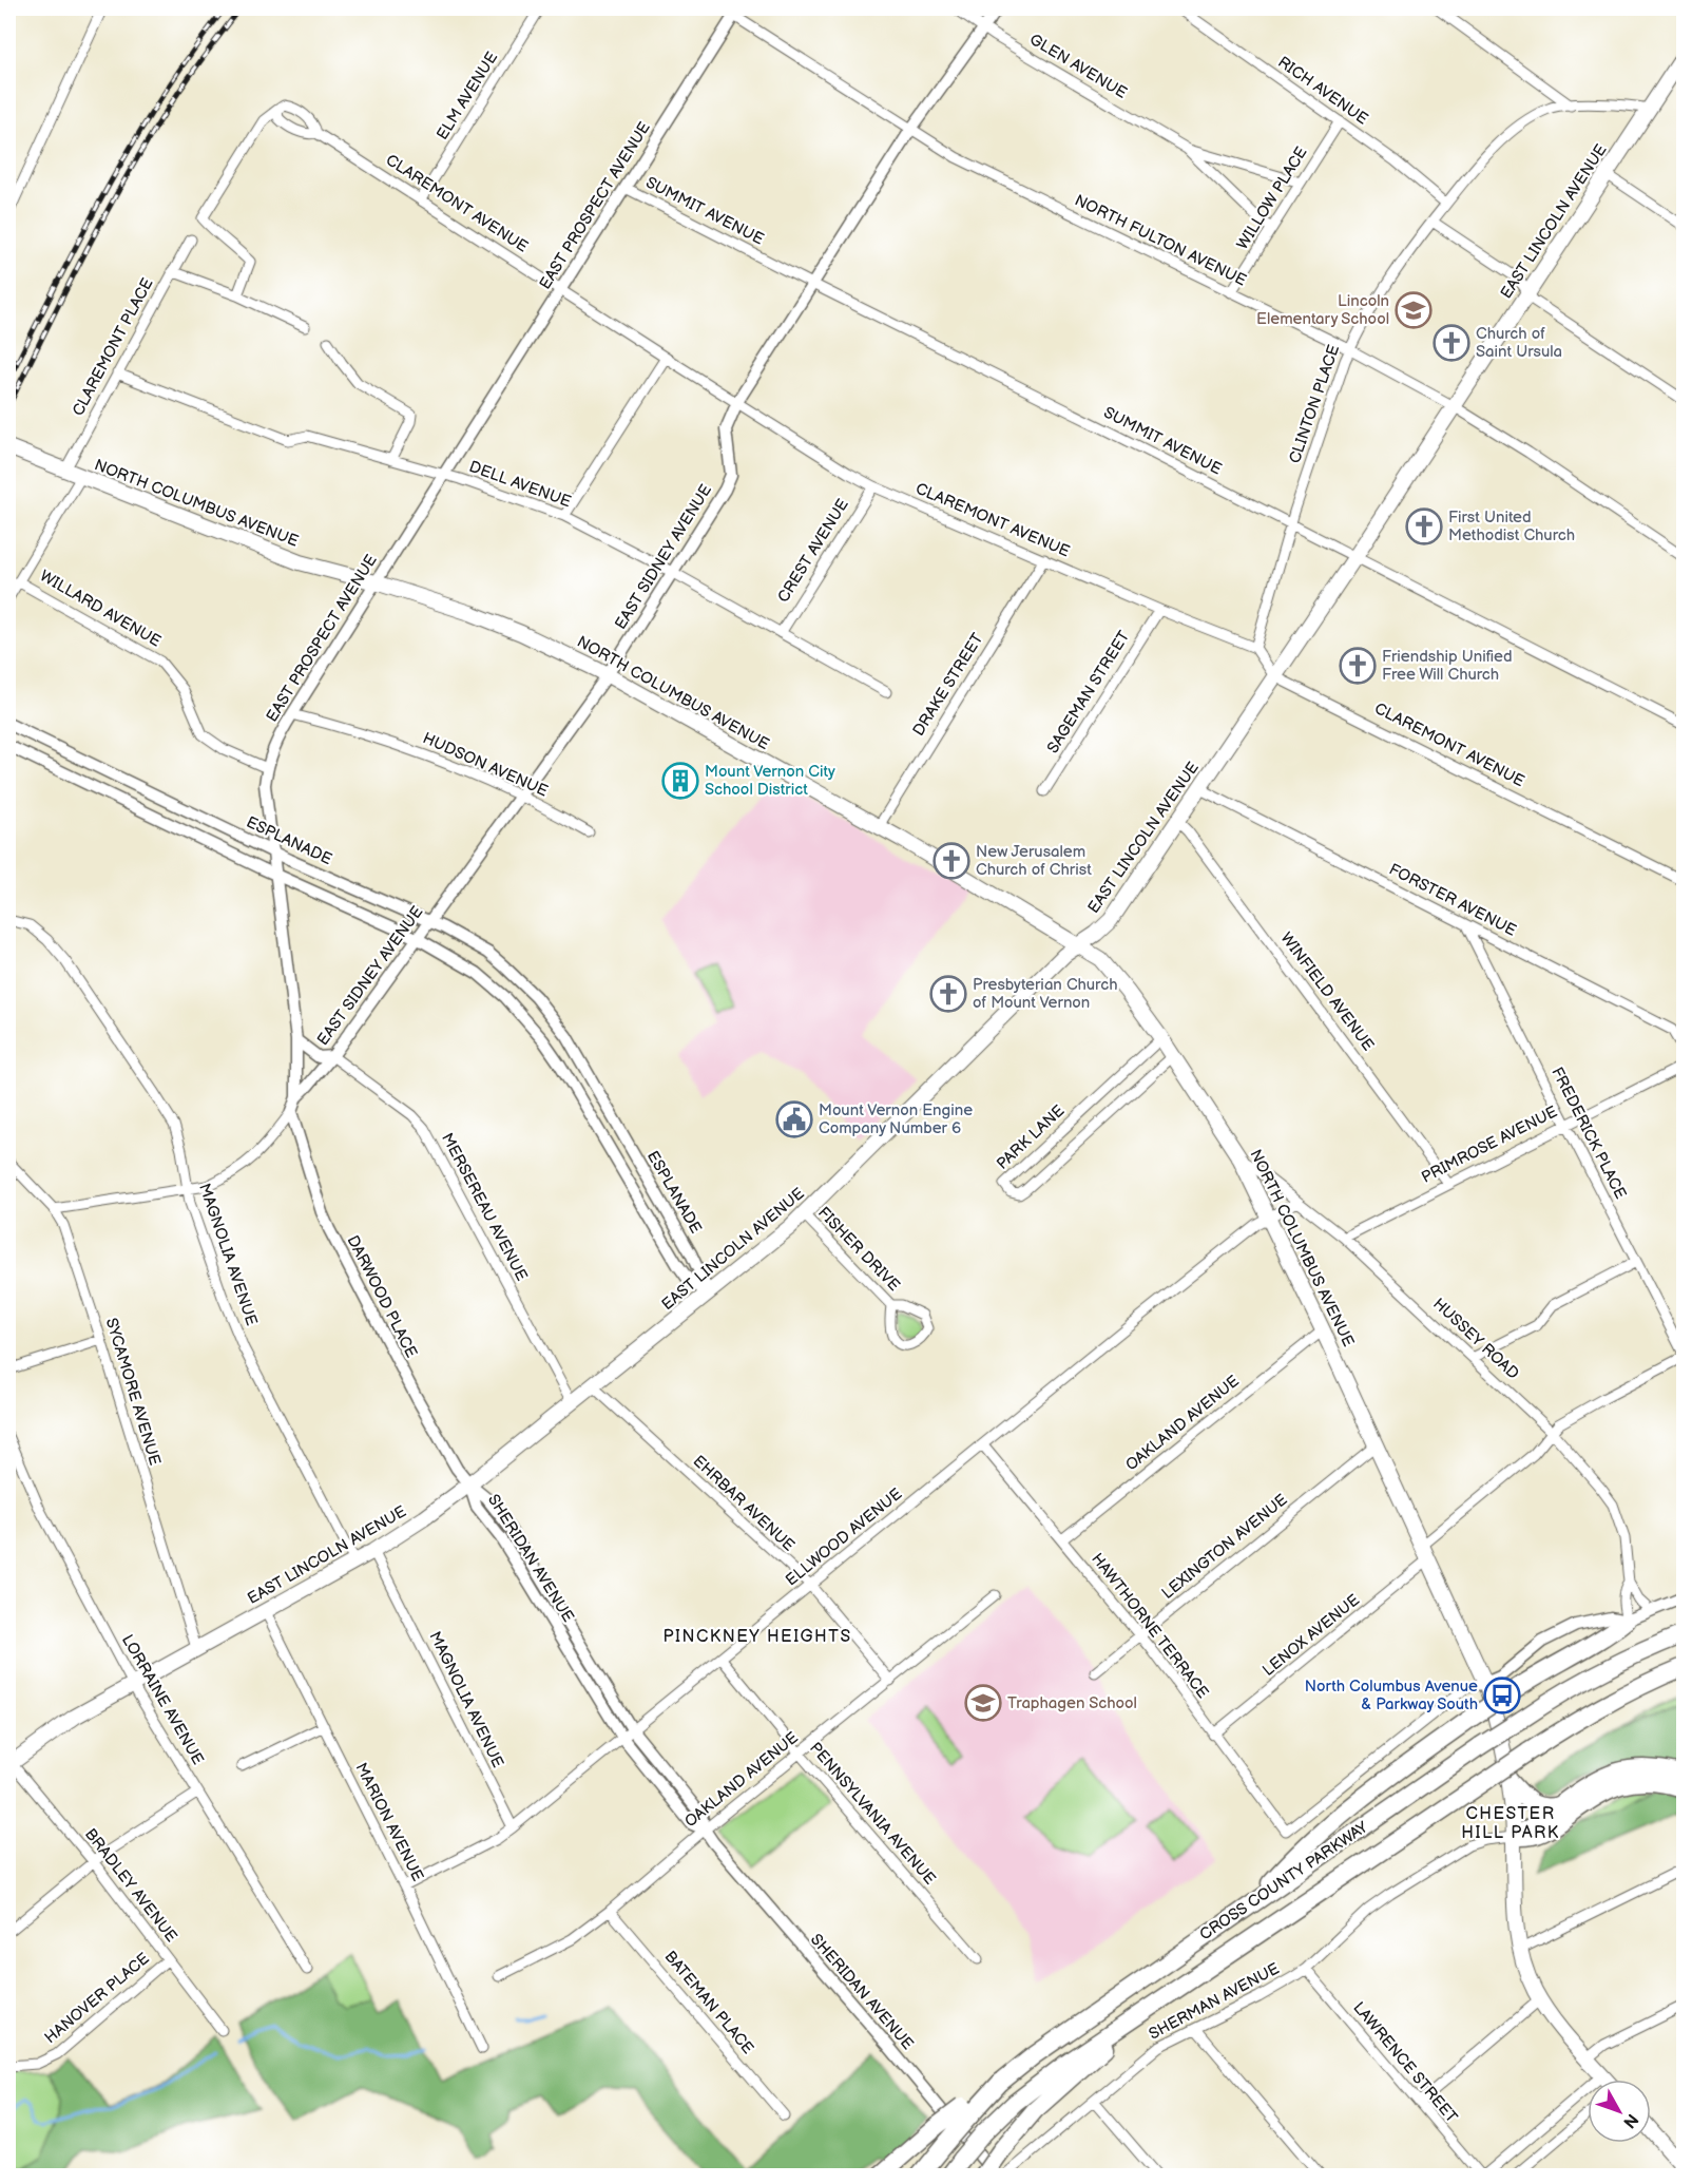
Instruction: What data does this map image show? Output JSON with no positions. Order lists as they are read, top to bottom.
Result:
{
  "streets": {
    "highway": ["CROSS COUNTY PARKWAY"],
    "main road": ["EAST LINCOLN AVENUE", "NORTH COLUMBUS AVENUE"],
    "street": [
      "GLEN AVENUE",
      "RICH AVENUE",
      "ELM AVENUE",
      "WILLOW PLACE",
      "CLAREMONT AVENUE",
      "EAST PROSPECT AVENUE",
      "SUMMIT AVENUE",
      "NORTH FULTON AVENUE",
      "CLAREMONT PLACE",
      "CLINTON PLACE",
      "DELL AVENUE",
      "CREST AVENUE",
      "EAST SIDNEY AVENUE",
      "WILLARD AVENUE",
      "DRAKE STREET",
      "SAGEMAN STREET",
      "HUDSON AVENUE",
      "ESPLANADE",
      "FORSTER AVENUE",
      "WINFIELD AVENUE",
      "FREDERICK PLACE",
      "PARK LANE",
      "PRIMROSE AVENUE",
      "MERSEREAU AVENUE",
      "FISHER DRIVE",
      "MAGNOLIA AVENUE",
      "DARWOOD PLACE",
      "HUSSEY ROAD",
      "SYCAMORE AVENUE",
      "OAKLAND AVENUE",
      "EHRBAR AVENUE",
      "ELLWOOD AVENUE",
      "LEXINGTON AVENUE",
      "SHERIDAN AVENUE",
      "HAWTHORNE TERRACE",
      "LENOX AVENUE",
      "LORRAINE AVENUE",
      "PENNSYLVANIA AVENUE",
      "MARION AVENUE",
      "BRADLEY AVENUE",
      "HANOVER PLACE",
      "SHERMAN AVENUE",
      "BATEMAN PLACE",
      "LAWRENCE STREET"
    ]
  },
  "crossings": [
    ["GLEN AVENUE", "WILLOW PLACE"],
    ["GLEN AVENUE", "EAST SIDNEY AVENUE"],
    ["RICH AVENUE", "WILLOW PLACE"],
    ["RICH AVENUE", "CLINTON PLACE"],
    ["ELM AVENUE", "CLAREMONT AVENUE"],
    ["WILLOW PLACE", "NORTH FULTON AVENUE"],
    ["CLAREMONT AVENUE", "EAST PROSPECT AVENUE"],
    ["CLAREMONT AVENUE", "EAST LINCOLN AVENUE"],
    ["CLAREMONT AVENUE", "CLINTON PLACE"],
    ["CLAREMONT AVENUE", "CREST AVENUE"],
    ["CLAREMONT AVENUE", "EAST SIDNEY AVENUE"],
    ["CLAREMONT AVENUE", "DRAKE STREET"],
    ["CLAREMONT AVENUE", "SAGEMAN STREET"],
    ["EAST PROSPECT AVENUE", "SUMMIT AVENUE"],
    ["EAST PROSPECT AVENUE", "NORTH FULTON AVENUE"],
    ["EAST PROSPECT AVENUE", "DELL AVENUE"],
    ["EAST PROSPECT AVENUE", "NORTH COLUMBUS AVENUE"],
    ["EAST PROSPECT AVENUE", "EAST SIDNEY AVENUE"],
    ["EAST PROSPECT AVENUE", "WILLARD AVENUE"],
    ["EAST PROSPECT AVENUE", "HUDSON AVENUE"],
    ["EAST PROSPECT AVENUE", "ESPLANADE"],
    ["EAST PROSPECT AVENUE", "MAGNOLIA AVENUE"],
    ["EAST PROSPECT AVENUE", "DARWOOD PLACE"],
    ["EAST PROSPECT AVENUE", "SYCAMORE AVENUE"],
    ["SUMMIT AVENUE", "EAST LINCOLN AVENUE"],
    ["SUMMIT AVENUE", "CLINTON PLACE"],
    ["SUMMIT AVENUE", "EAST SIDNEY AVENUE"],
    ["EAST LINCOLN AVENUE", "NORTH FULTON AVENUE"],
    ["EAST LINCOLN AVENUE", "CLINTON PLACE"],
    ["EAST LINCOLN AVENUE", "NORTH COLUMBUS AVENUE"],
    ["EAST LINCOLN AVENUE", "ESPLANADE"],
    ["EAST LINCOLN AVENUE", "FORSTER AVENUE"],
    ["EAST LINCOLN AVENUE", "WINFIELD AVENUE"],
    ["EAST LINCOLN AVENUE", "MERSEREAU AVENUE"],
    ["EAST LINCOLN AVENUE", "FISHER DRIVE"],
    ["EAST LINCOLN AVENUE", "MAGNOLIA AVENUE"],
    ["EAST LINCOLN AVENUE", "DARWOOD PLACE"],
    ["EAST LINCOLN AVENUE", "SYCAMORE AVENUE"],
    ["EAST LINCOLN AVENUE", "EHRBAR AVENUE"],
    ["EAST LINCOLN AVENUE", "SHERIDAN AVENUE"],
    ["EAST LINCOLN AVENUE", "LORRAINE AVENUE"],
    ["EAST LINCOLN AVENUE", "MARION AVENUE"],
    ["EAST LINCOLN AVENUE", "BRADLEY AVENUE"],
    ["NORTH FULTON AVENUE", "CLINTON PLACE"],
    ["NORTH FULTON AVENUE", "EAST SIDNEY AVENUE"],
    ["CLAREMONT PLACE", "DELL AVENUE"],
    ["CLAREMONT PLACE", "NORTH COLUMBUS AVENUE"],
    ["DELL AVENUE", "CREST AVENUE"],
    ["DELL AVENUE", "EAST SIDNEY AVENUE"],
    ["NORTH COLUMBUS AVENUE", "EAST SIDNEY AVENUE"],
    ["NORTH COLUMBUS AVENUE", "DRAKE STREET"],
    ["NORTH COLUMBUS AVENUE", "PARK LANE"],
    ["NORTH COLUMBUS AVENUE", "HUSSEY ROAD"],
    ["NORTH COLUMBUS AVENUE", "OAKLAND AVENUE"],
    ["NORTH COLUMBUS AVENUE", "ELLWOOD AVENUE"],
    ["NORTH COLUMBUS AVENUE", "LEXINGTON AVENUE"],
    ["NORTH COLUMBUS AVENUE", "HAWTHORNE TERRACE"],
    ["NORTH COLUMBUS AVENUE", "LENOX AVENUE"],
    ["NORTH COLUMBUS AVENUE", "SHERMAN AVENUE"],
    ["EAST SIDNEY AVENUE", "HUDSON AVENUE"],
    ["EAST SIDNEY AVENUE", "ESPLANADE"],
    ["EAST SIDNEY AVENUE", "MERSEREAU AVENUE"],
    ["FORSTER AVENUE", "FREDERICK PLACE"],
    ["WINFIELD AVENUE", "PRIMROSE AVENUE"],
    ["FREDERICK PLACE", "PRIMROSE AVENUE"],
    ["FREDERICK PLACE", "LENOX AVENUE"],
    ["PRIMROSE AVENUE", "HUSSEY ROAD"],
    ["MAGNOLIA AVENUE", "ELLWOOD AVENUE"],
    ["DARWOOD PLACE", "SHERIDAN AVENUE"],
    ["HUSSEY ROAD", "ELLWOOD AVENUE"],
    ["HUSSEY ROAD", "LENOX AVENUE"],
    ["OAKLAND AVENUE", "EHRBAR AVENUE"],
    ["OAKLAND AVENUE", "SHERIDAN AVENUE"],
    ["OAKLAND AVENUE", "HAWTHORNE TERRACE"],
    ["OAKLAND AVENUE", "PENNSYLVANIA AVENUE"],
    ["OAKLAND AVENUE", "BATEMAN PLACE"],
    ["EHRBAR AVENUE", "ELLWOOD AVENUE"],
    ["ELLWOOD AVENUE", "SHERIDAN AVENUE"],
    ["ELLWOOD AVENUE", "HAWTHORNE TERRACE"],
    ["ELLWOOD AVENUE", "PENNSYLVANIA AVENUE"],
    ["ELLWOOD AVENUE", "MARION AVENUE"],
    ["LEXINGTON AVENUE", "HAWTHORNE TERRACE"],
    ["HAWTHORNE TERRACE", "LENOX AVENUE"],
    ["BRADLEY AVENUE", "HANOVER PLACE"],
    ["SHERMAN AVENUE", "LAWRENCE STREET"]
  ],
  "districts": ["PINCKNEY HEIGHTS", "CHESTER HILL PARK"],
  "places": {
    "school or university": ["Lincoln Elementary School", "Traphagen School"],
    "church": [
      "Church of Saint Ursula",
      "First United Methodist Church",
      "Friendship Unified Free Will Church",
      "New Jerusalem Church of Christ",
      "Presbyterian Church of Mount Vernon"
    ],
    "building": ["Mount Vernon City School District"],
    "public building": ["Mount Vernon Engine Company Number 6"],
    "bus stop": ["North Columbus Avenue & Parkway South"]
  },
  "north": "bottom right"
}
